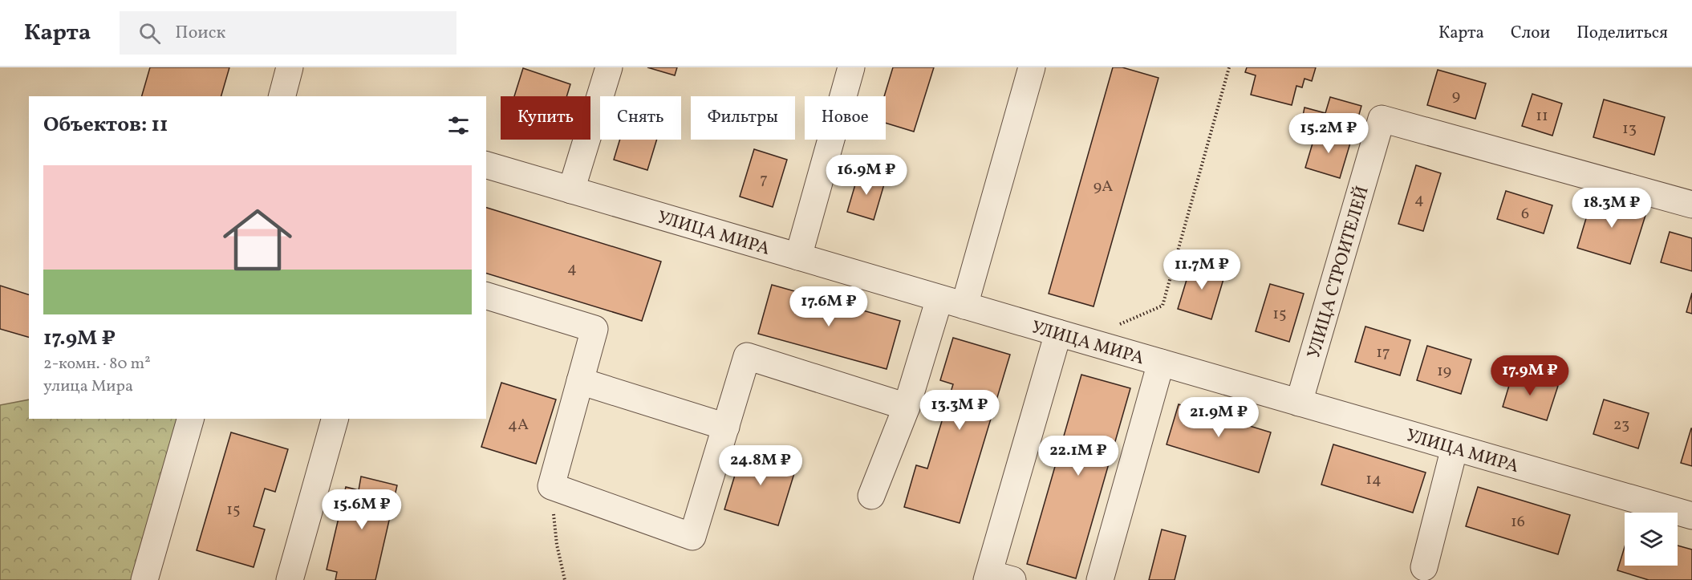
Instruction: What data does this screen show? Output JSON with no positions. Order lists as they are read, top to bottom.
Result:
{
  "streets": {
    "street": ["УЛИЦА МИРА", "УЛИЦА СТРОИТЕЛЕЙ"]
  },
  "crossings": [
    ["УЛИЦА МИРА", "УЛИЦА СТРОИТЕЛЕЙ"]
  ],
  "house_numbers": [
    "9",
    "11",
    "13",
    "7",
    "9А",
    "4",
    "6",
    "4",
    "15",
    "17",
    "19",
    "4А",
    "23",
    "14",
    "15",
    "16"
  ],
  "page": {
    "header": "Карта",
    "search": "Поиск",
    "nav": ["Карта", "Слои", "Поделиться"],
    "chip": [
      "Купить",
      "Снять",
      "Фильтры",
      "Новое"
    ],
    "heading": "Объектов: 11",
    "price": [
      "15.2M ₽",
      "16.9M ₽",
      "18.3M ₽",
      "11.7M ₽",
      "17.6M ₽",
      "17.9M ₽",
      "13.3M ₽",
      "21.9M ₽",
      "22.1M ₽",
      "24.8M ₽",
      "15.6M ₽"
    ],
    "list": [
      {
        "name": "17.9M ₽",
        "note": "2-комн. · 80 m² · улица Мира"
      }
    ]
  }
}
